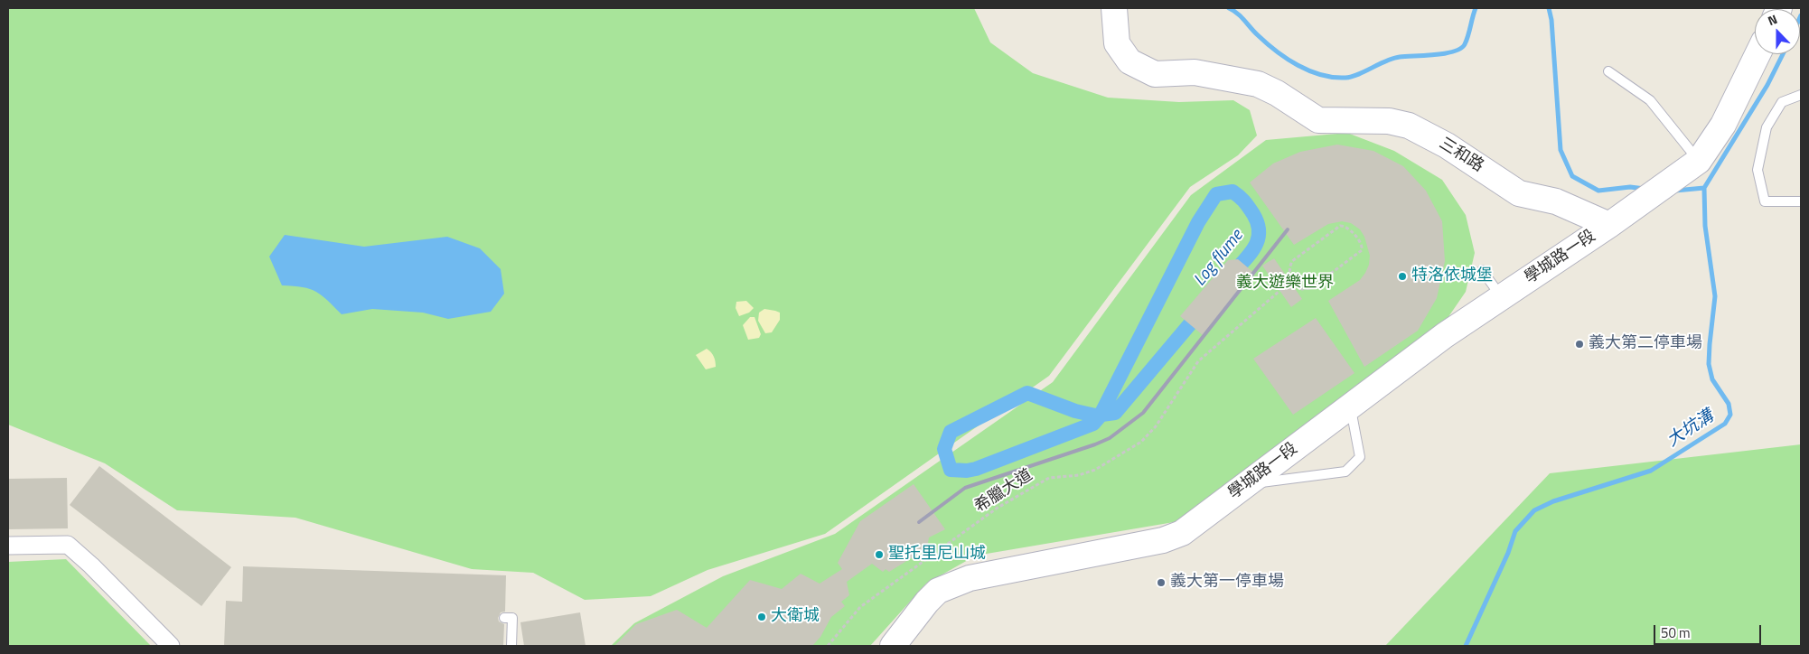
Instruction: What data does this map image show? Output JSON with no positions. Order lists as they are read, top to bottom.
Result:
{
  "streets": {
    "main road": ["三和路", "學城路一段"],
    "path": ["希臘大道"]
  },
  "crossings": [
    ["三和路", "學城路一段"]
  ],
  "water": ["Log flume", "大坑溝"],
  "parks": ["義大遊樂世界"],
  "places": [
    "特洛依城堡",
    "義大第二停車場",
    "聖托里尼山城",
    "義大第一停車場",
    "大衛城"
  ],
  "scale_bar": "50 m",
  "north": "top"
}
